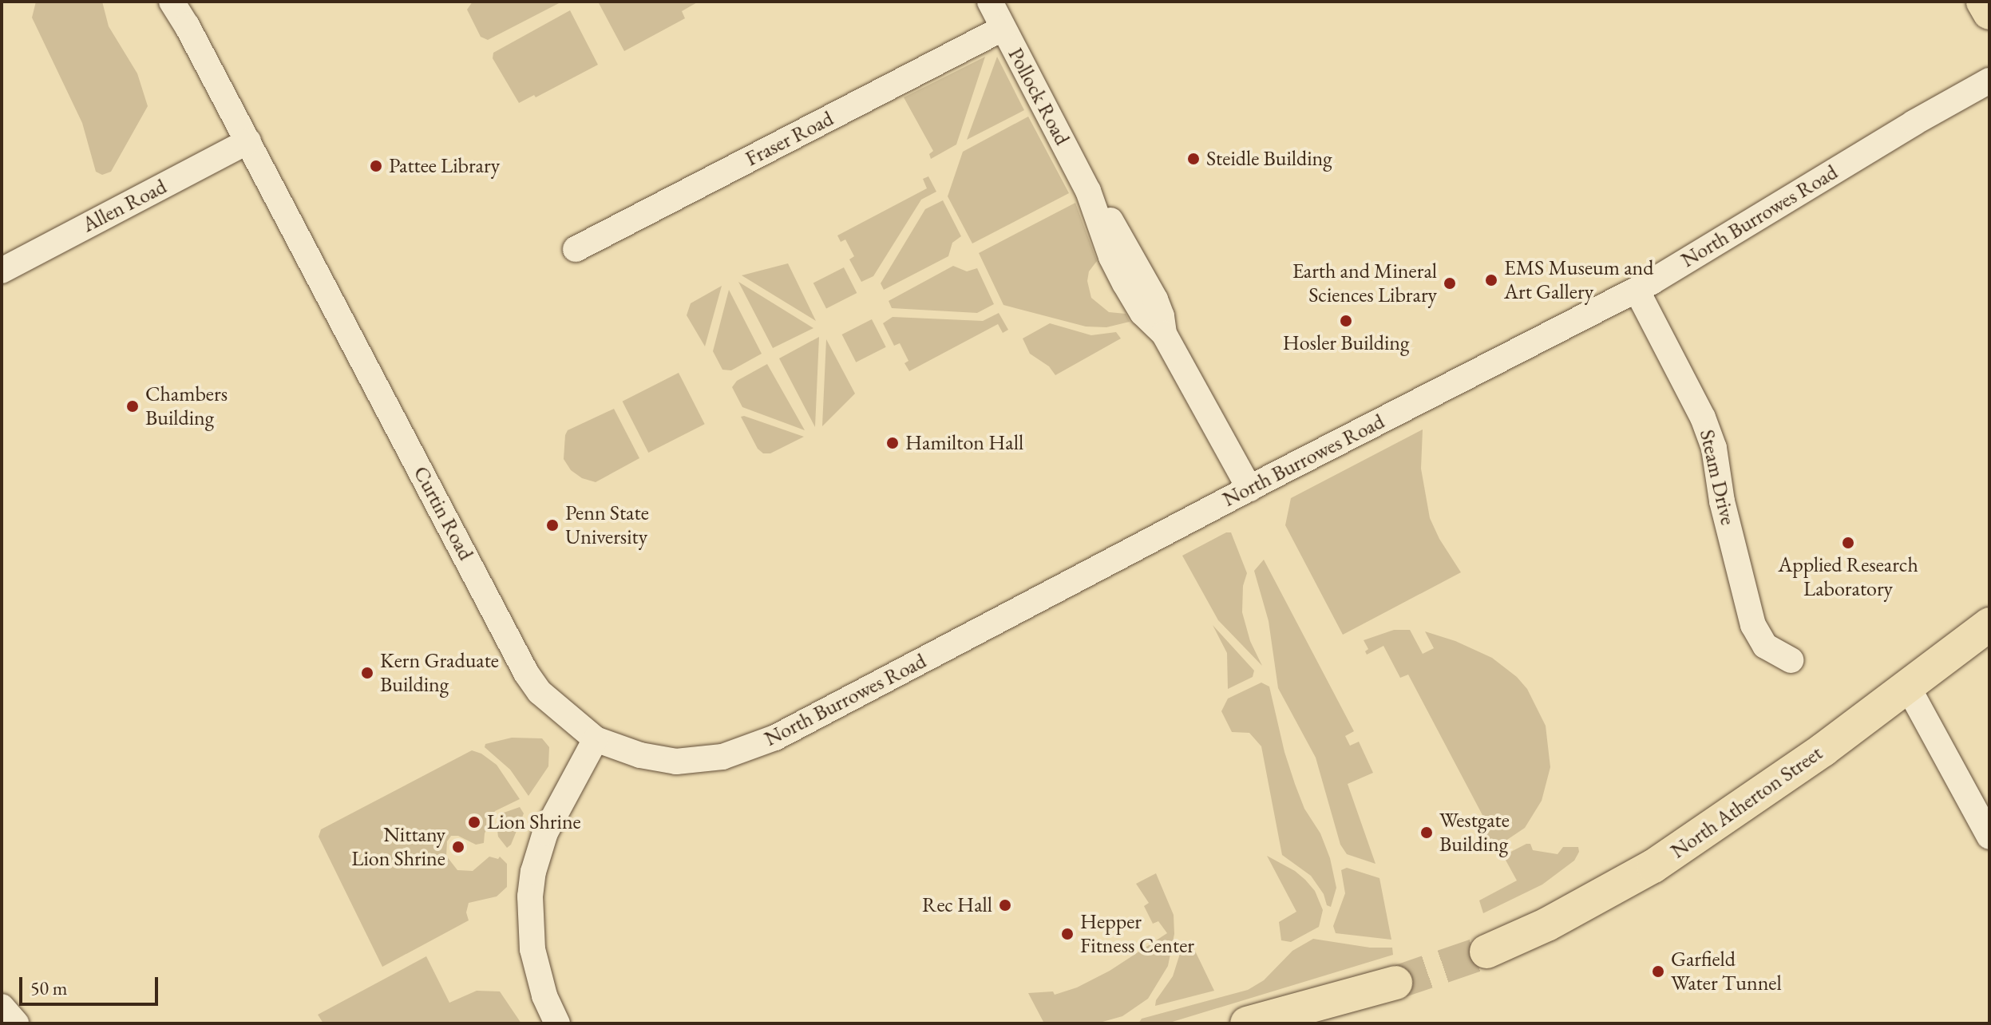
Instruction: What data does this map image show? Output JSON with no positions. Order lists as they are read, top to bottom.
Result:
{
  "streets": {
    "main road": ["North Atherton Street"],
    "street": [
      "Pollock Road",
      "Fraser Road",
      "Allen Road",
      "North Burrowes Road",
      "Steam Drive",
      "Curtin Road"
    ]
  },
  "crossings": [
    ["Pollock Road", "Fraser Road"],
    ["Pollock Road", "North Burrowes Road"],
    ["Allen Road", "Curtin Road"],
    ["North Burrowes Road", "Steam Drive"],
    ["North Burrowes Road", "Curtin Road"]
  ],
  "places": [
    "Steidle Building",
    "Pattee Library",
    "EMS Museum and Art Gallery",
    "Earth and Mineral Sciences Library",
    "Hosler Building",
    "Chambers Building",
    "Hamilton Hall",
    "Penn State University",
    "Applied Research Laboratory",
    "Kern Graduate Building",
    "Lion Shrine",
    "Westgate Building",
    "Nittany Lion Shrine",
    "Rec Hall",
    "Hepper Fitness Center",
    "Garfield Water Tunnel"
  ],
  "scale_bar": "50 m"
}
